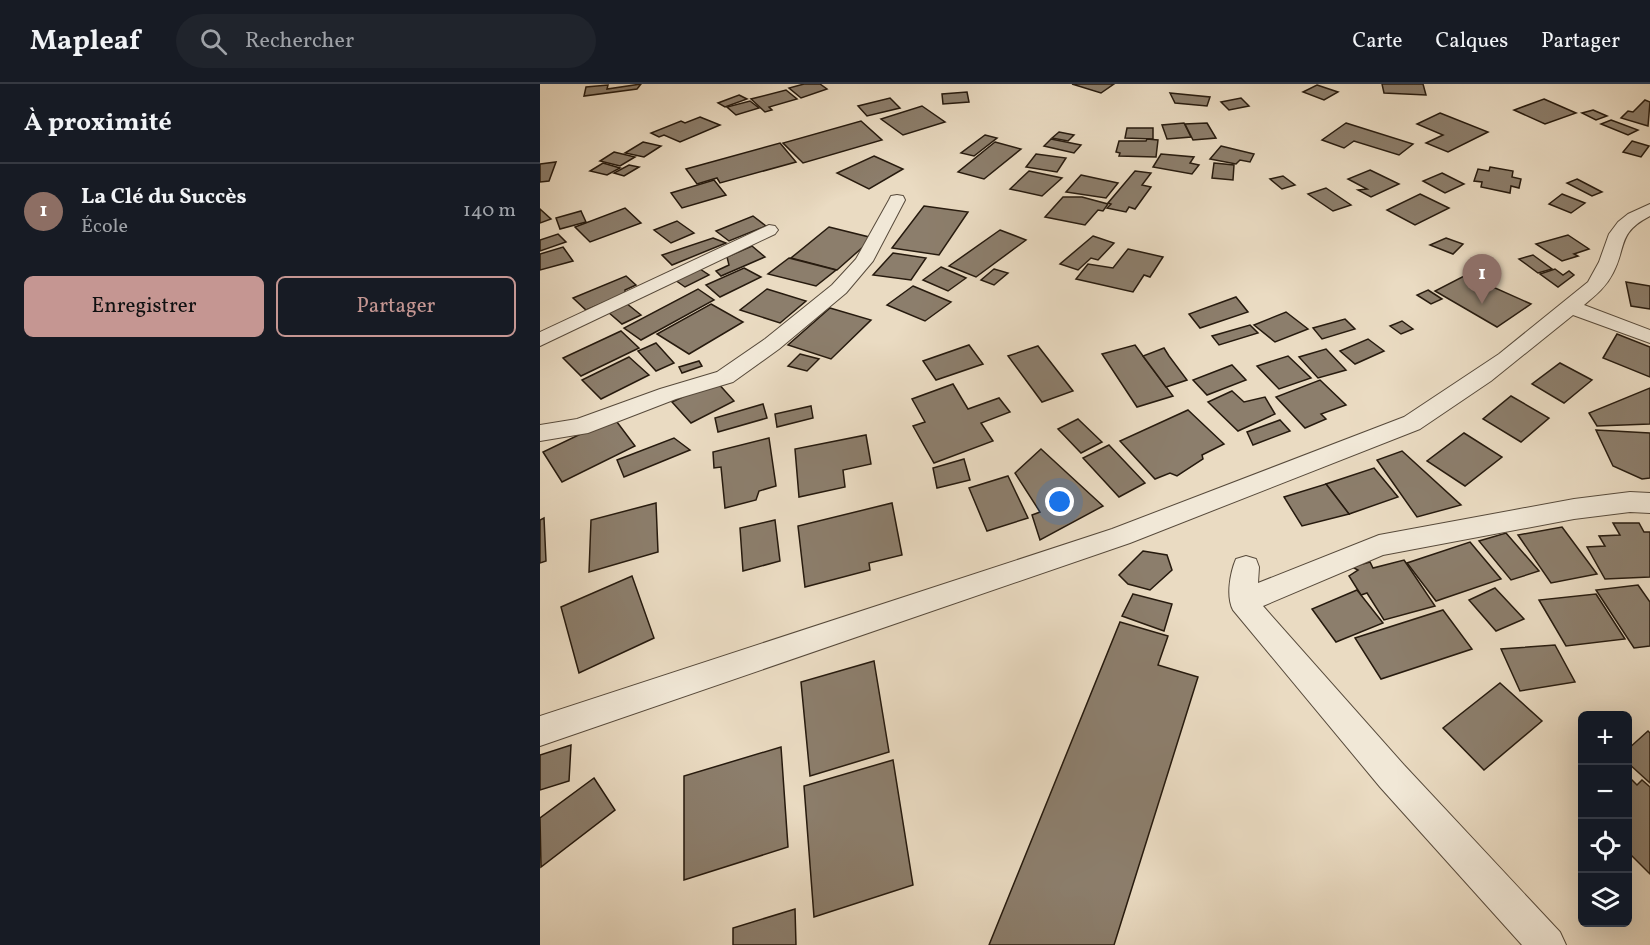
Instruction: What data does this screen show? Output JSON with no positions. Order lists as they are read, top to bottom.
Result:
{
  "page": {
    "header": "Mapleaf",
    "search": "Rechercher",
    "nav": ["Carte", "Calques", "Partager"],
    "heading": "À proximité",
    "list": [
      {
        "mark": "1",
        "name": "La Clé du Succès",
        "note": "École",
        "value": "140 m"
      }
    ],
    "pins": "1",
    "buttons": ["Enregistrer", "Partager"],
    "map_buttons": ["+", "−"]
  }
}
